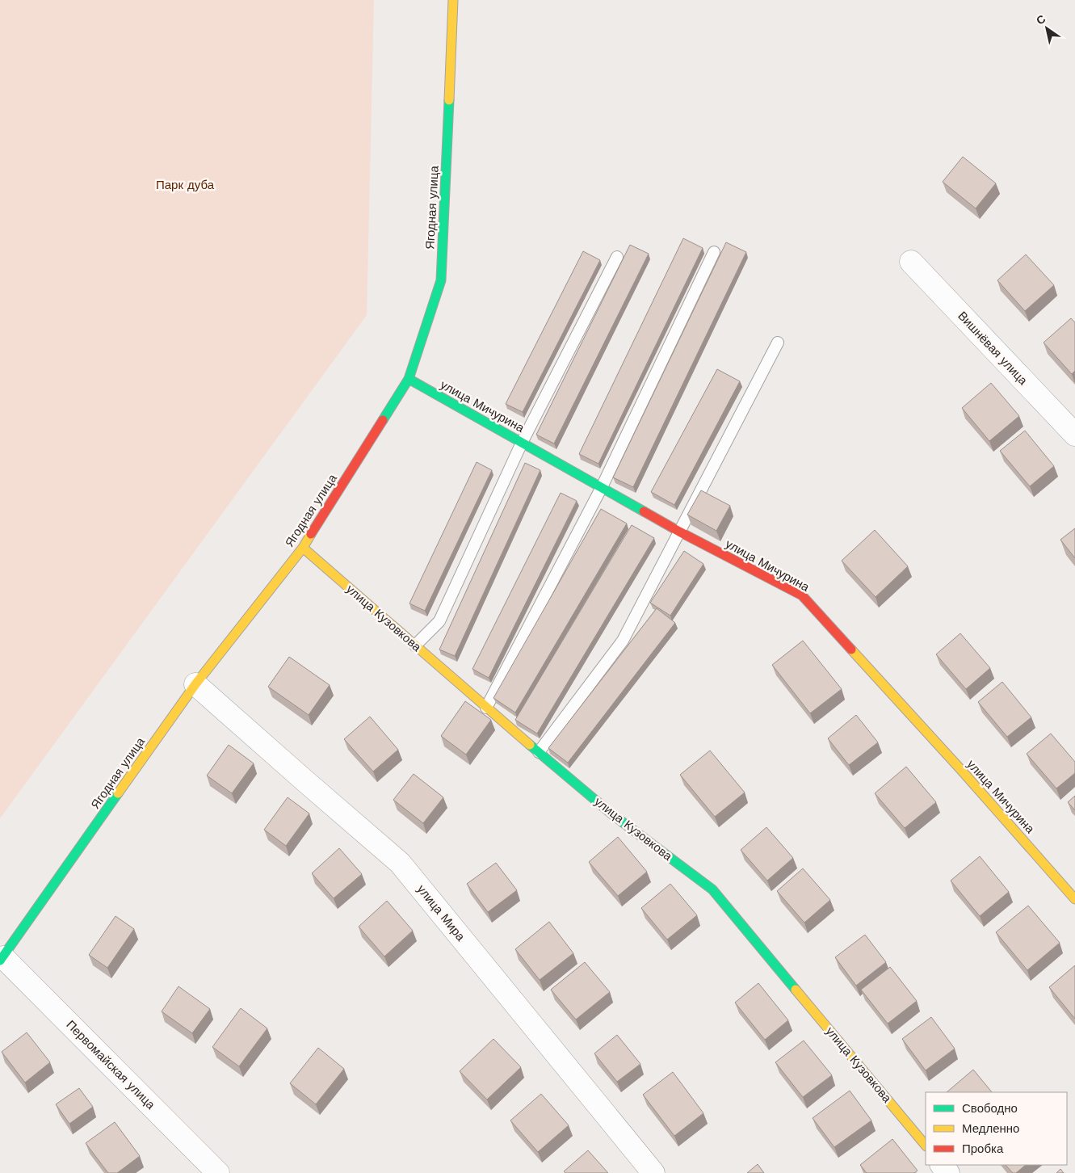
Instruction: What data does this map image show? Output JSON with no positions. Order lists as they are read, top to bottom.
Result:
{
  "streets": {
    "street": [
      "Ягодная улица",
      "Вишнёвая улица",
      "улица Мичурина",
      "улица Кузовкова",
      "улица Мира",
      "Первомайская улица"
    ]
  },
  "crossings": [
    ["Ягодная улица", "улица Мичурина"],
    ["Ягодная улица", "улица Кузовкова"],
    ["Ягодная улица", "улица Мира"],
    ["Ягодная улица", "Первомайская улица"]
  ],
  "parks": ["Парк дуба"],
  "legend": ["Свободно", "Медленно", "Пробка"],
  "north": "top left"
}
